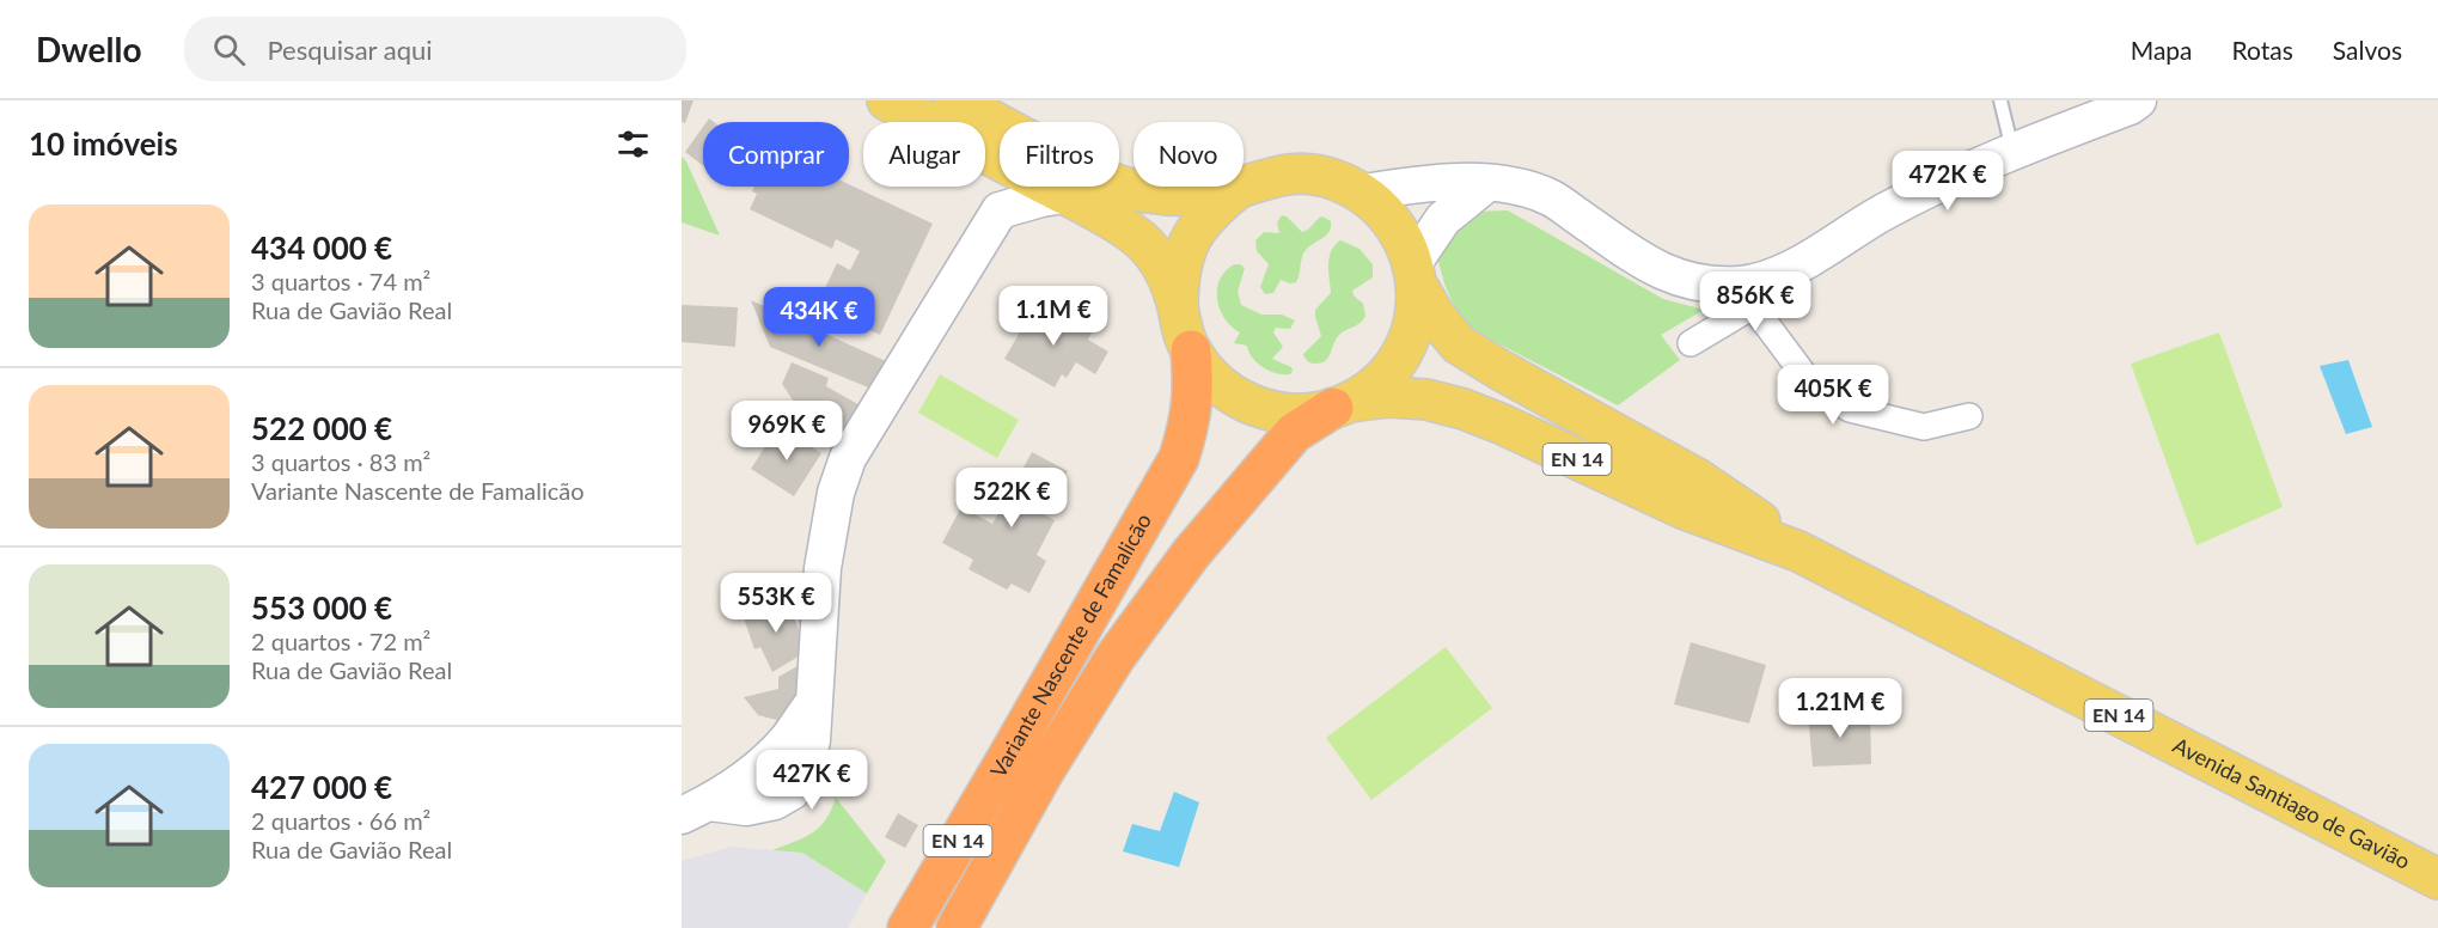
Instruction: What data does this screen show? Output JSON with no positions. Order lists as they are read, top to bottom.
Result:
{
  "streets": {
    "highway": ["EN 14", "Variante Nascente de Famalicão"],
    "main road": ["Avenida Santiago de Gavião"]
  },
  "crossings": [
    ["EN 14", "Variante Nascente de Famalicão"],
    ["EN 14", "Avenida Santiago de Gavião"],
    ["Variante Nascente de Famalicão", "Avenida Santiago de Gavião"]
  ],
  "page": {
    "header": "Dwello",
    "search": "Pesquisar aqui",
    "nav": ["Mapa", "Rotas", "Salvos"],
    "heading": "10 imóveis",
    "chip": [
      "Comprar",
      "Alugar",
      "Filtros",
      "Novo"
    ],
    "price": [
      "472K €",
      "856K €",
      "1.1M €",
      "434K €",
      "405K €",
      "969K €",
      "522K €",
      "553K €",
      "1.21M €",
      "427K €"
    ],
    "list": [
      {
        "name": "434 000 €",
        "note": "3 quartos · 74 m² · Rua de Gavião Real"
      },
      {
        "name": "522 000 €",
        "note": "3 quartos · 83 m² · Variante Nascente de Famalicão"
      },
      {
        "name": "553 000 €",
        "note": "2 quartos · 72 m² · Rua de Gavião Real"
      },
      {
        "name": "427 000 €",
        "note": "2 quartos · 66 m² · Rua de Gavião Real"
      }
    ]
  }
}
